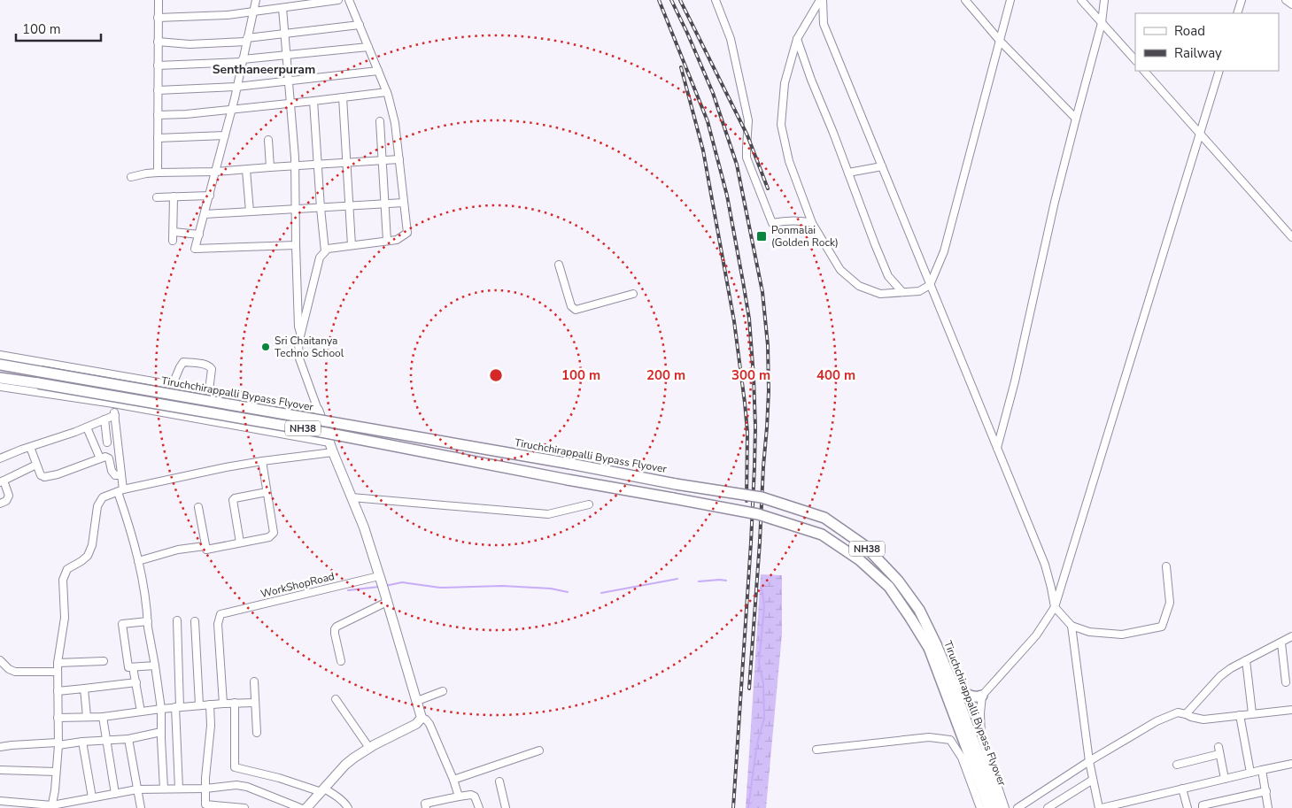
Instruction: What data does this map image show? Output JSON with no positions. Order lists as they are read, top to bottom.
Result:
{
  "streets": {
    "highway": ["Tiruchchirappalli Bypass Flyover", "NH38"],
    "street": ["WorkShopRoad"]
  },
  "crossings": [
    ["Tiruchchirappalli Bypass Flyover", "NH38"]
  ],
  "districts": ["Senthaneerpuram"],
  "places": {
    "transit": ["Ponmalai (Golden Rock)"],
    "other": ["Sri Chaitanya Techno School"]
  },
  "legend": ["Road", "Railway"],
  "scale_bar": "100 m",
  "rings": [
    "100 m",
    "200 m",
    "300 m",
    "400 m"
  ]
}
